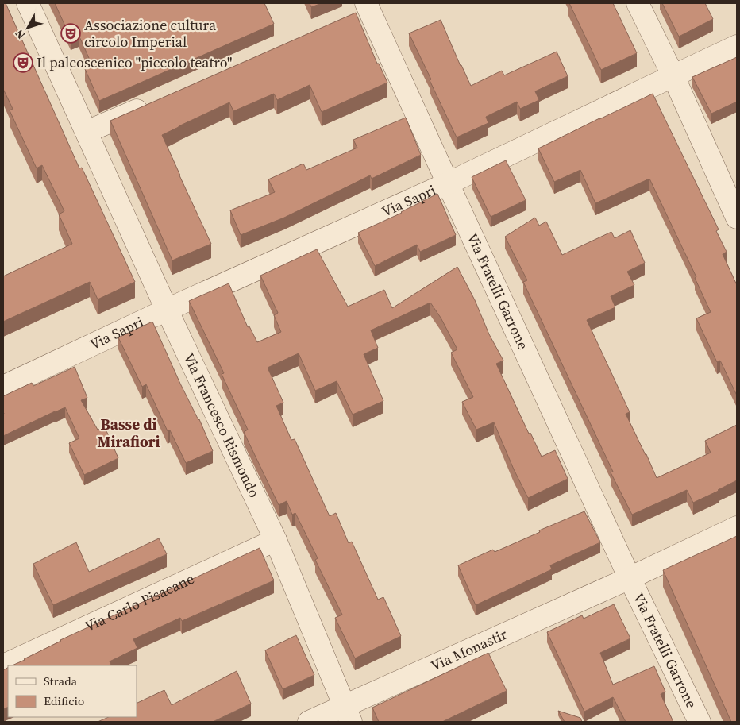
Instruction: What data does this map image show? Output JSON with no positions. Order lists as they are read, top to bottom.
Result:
{
  "streets": {
    "street": [
      "Via Sapri",
      "Via Fratelli Garrone",
      "Via Francesco Rismondo",
      "Via Carlo Pisacane",
      "Via Monastir"
    ]
  },
  "crossings": [
    ["Via Sapri", "Via Fratelli Garrone"],
    ["Via Sapri", "Via Francesco Rismondo"],
    ["Via Fratelli Garrone", "Via Monastir"],
    ["Via Francesco Rismondo", "Via Carlo Pisacane"],
    ["Via Francesco Rismondo", "Via Monastir"]
  ],
  "districts": ["Basse di Mirafiori"],
  "places": {
    "theatre": ["Associazione cultura circolo Imperial", "Il palcoscenico \"piccolo teatro\""]
  },
  "legend": ["Strada", "Edificio"],
  "north": "bottom left"
}
